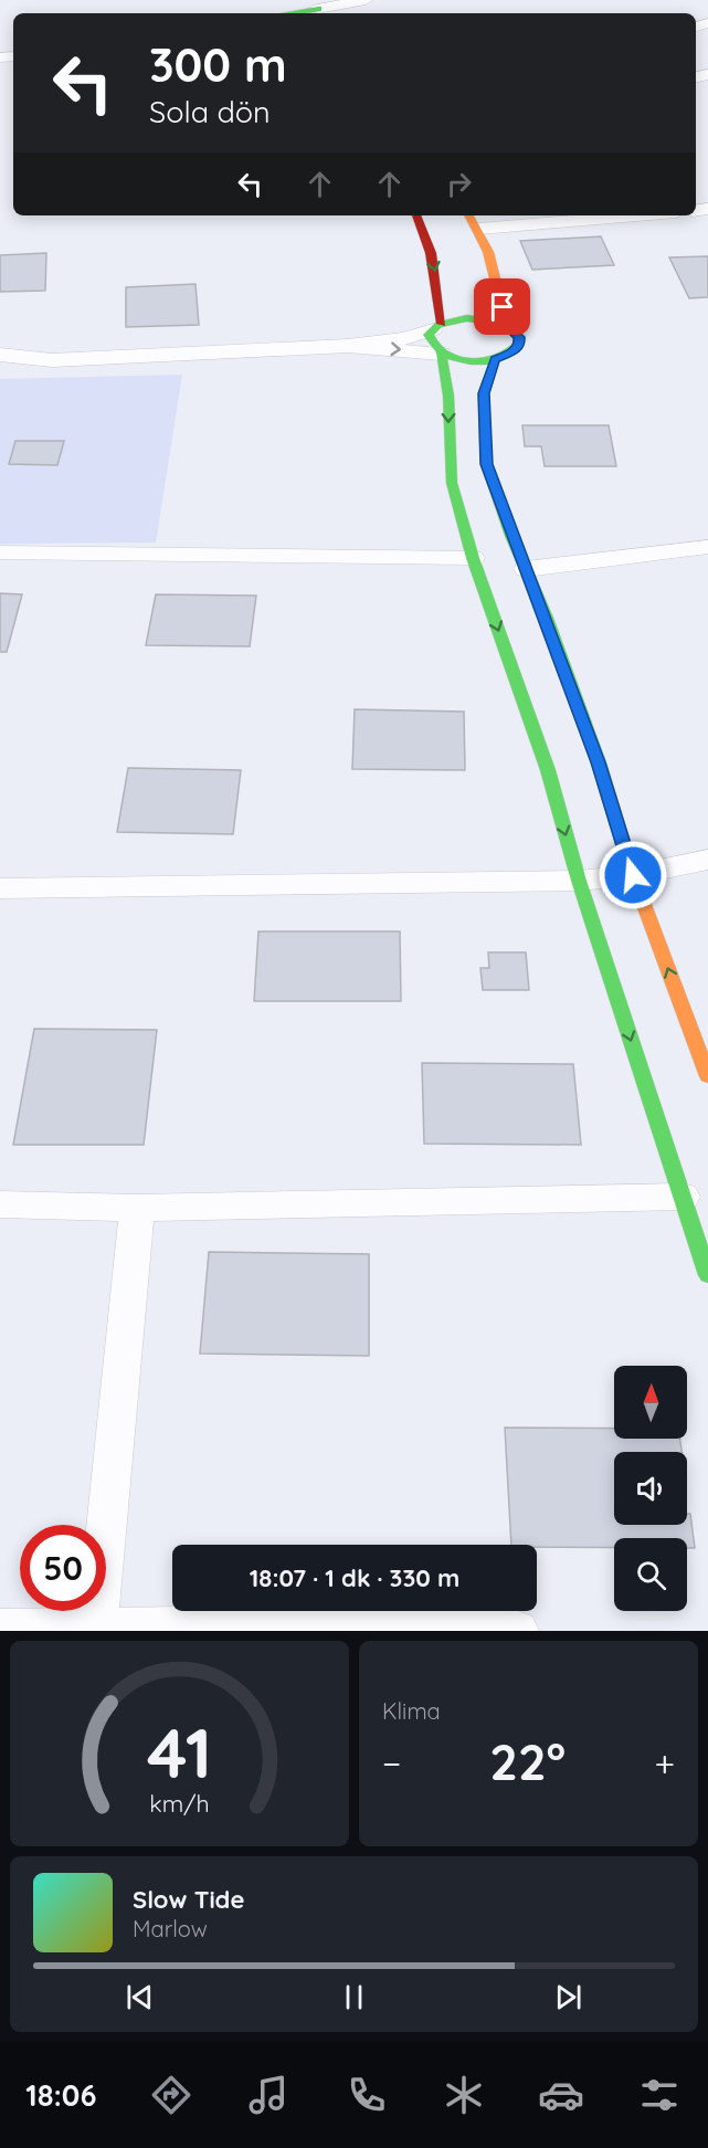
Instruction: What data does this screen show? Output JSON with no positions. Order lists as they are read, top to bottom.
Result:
{
  "north": "top",
  "page": {
    "turn": ["300 m", "Sola dön"],
    "limit": "50",
    "trip": "18:07 · 1 dk · 330 m",
    "tile": "Klima",
    "heat": ["−", "22°", "+"],
    "song": ["Slow Tide", "Marlow"],
    "tabs": "18:06",
    "gauge": ["41", "km/h"]
  }
}
